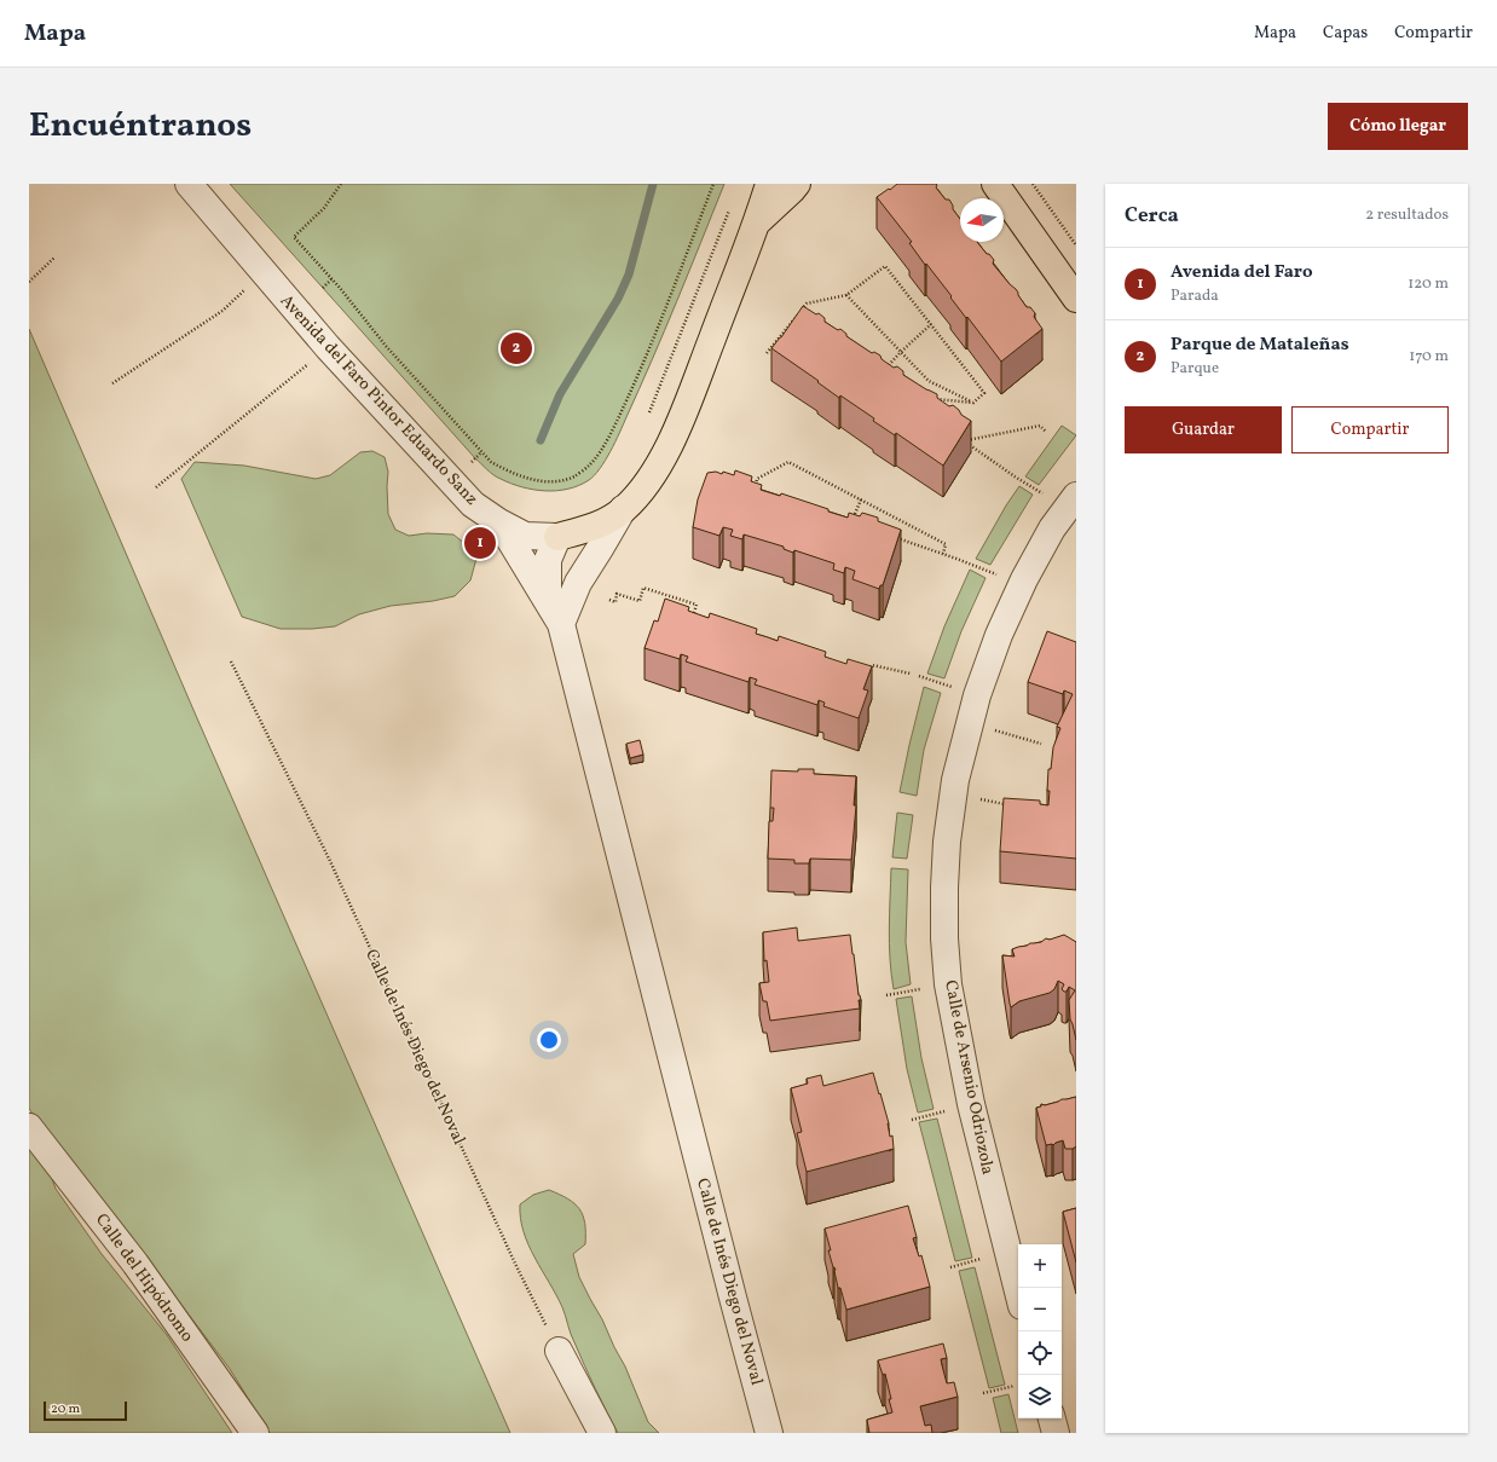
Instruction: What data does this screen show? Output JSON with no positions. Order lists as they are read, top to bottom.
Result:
{
  "streets": {
    "main road": ["Avenida del Faro Pintor Eduardo Sanz"],
    "street": ["Calle de Inés Diego del Noval", "Calle de Arsenio Odriozola", "Calle del Hipódromo"]
  },
  "crossings": [
    ["Avenida del Faro Pintor Eduardo Sanz", "Calle de Inés Diego del Noval"]
  ],
  "scale_bar": "20 m",
  "north": "left",
  "page": {
    "header": "Mapa",
    "nav": ["Mapa", "Capas", "Compartir"],
    "title": "Encuéntranos",
    "buttons": [
      "Cómo llegar",
      ["Guardar", "Compartir"]
    ],
    "heading": ["Cerca", "2 resultados"],
    "list": [
      {
        "mark": "1",
        "name": "Avenida del Faro",
        "note": "Parada",
        "value": "120 m"
      },
      {
        "mark": "2",
        "name": "Parque de Mataleñas",
        "note": "Parque",
        "value": "170 m"
      }
    ],
    "pins": ["2", "1"],
    "map_buttons": ["+", "−"],
    "scale": "20 m"
  }
}
